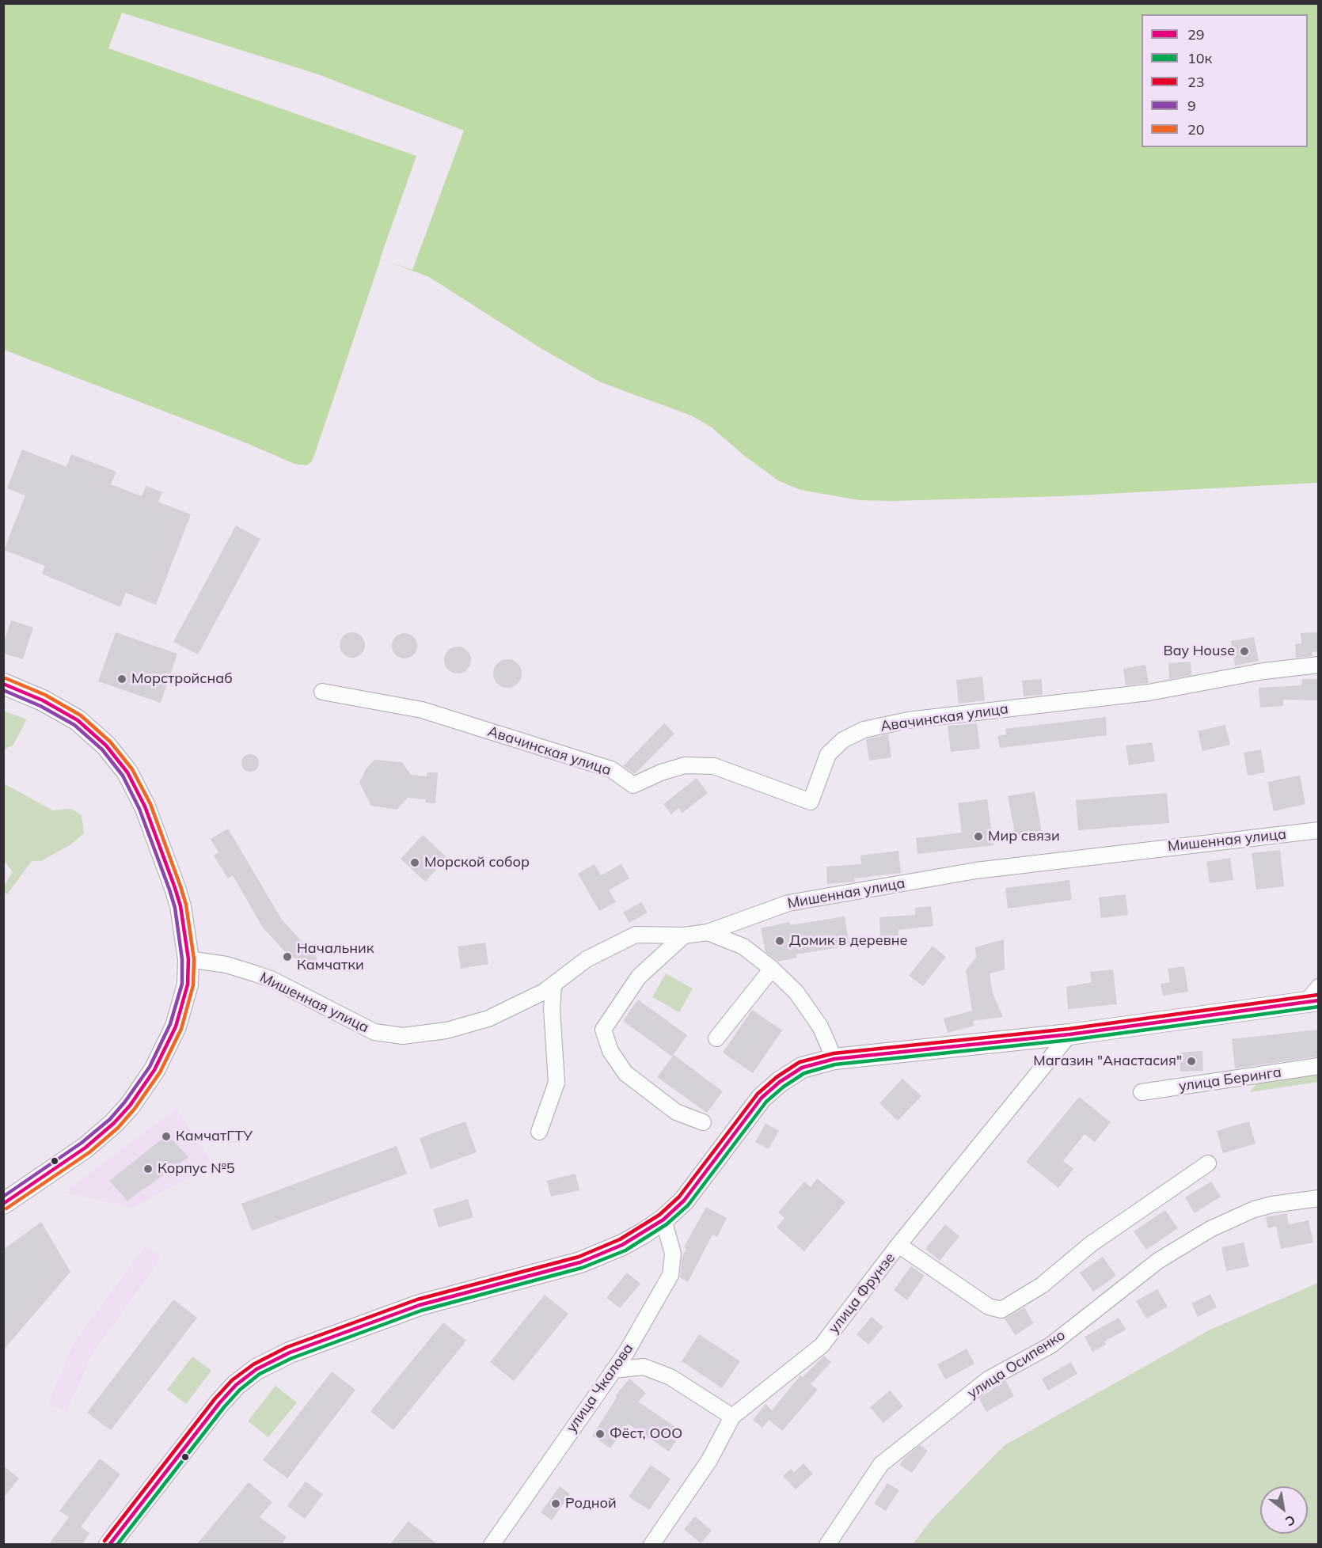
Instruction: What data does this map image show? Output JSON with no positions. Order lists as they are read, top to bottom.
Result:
{
  "streets": {
    "street": [
      "Авачинская улица",
      "Мишенная улица",
      "улица Беринга",
      "улица Фрунзе",
      "улица Осипенко",
      "улица Чкалова"
    ]
  },
  "places": [
    "Bay House",
    "Морстройснаб",
    "Мир связи",
    "Морской собор",
    "Домик в деревне",
    "Начальник Камчатки",
    "Магазин \"Анастасия\"",
    "КамчатГТУ",
    "Корпус №5",
    "Фёст, ООО",
    "Родной"
  ],
  "lines": [
    "transit line 20",
    "transit line 29",
    "transit line 9",
    "transit line 23",
    "transit line 10к"
  ],
  "legend": [
    "29",
    "10к",
    "23",
    "9",
    "20"
  ],
  "north": "bottom right"
}
